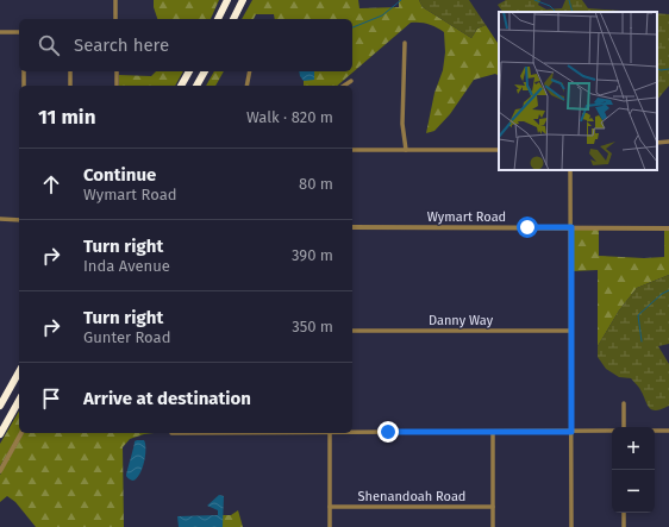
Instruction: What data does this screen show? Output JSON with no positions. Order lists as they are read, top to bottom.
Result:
{
  "streets": {
    "street": ["Wymart Road", "Danny Way", "Shenandoah Road"]
  },
  "page": {
    "search": "Search here",
    "heading": ["11 min", "Walk · 820 m"],
    "list": [
      ["Continue", "Wymart Road", "80 m"],
      ["Turn right", "Inda Avenue", "390 m"],
      ["Turn right", "Gunter Road", "350 m"],
      "Arrive at destination"
    ],
    "map_buttons": ["+", "−"]
  }
}
